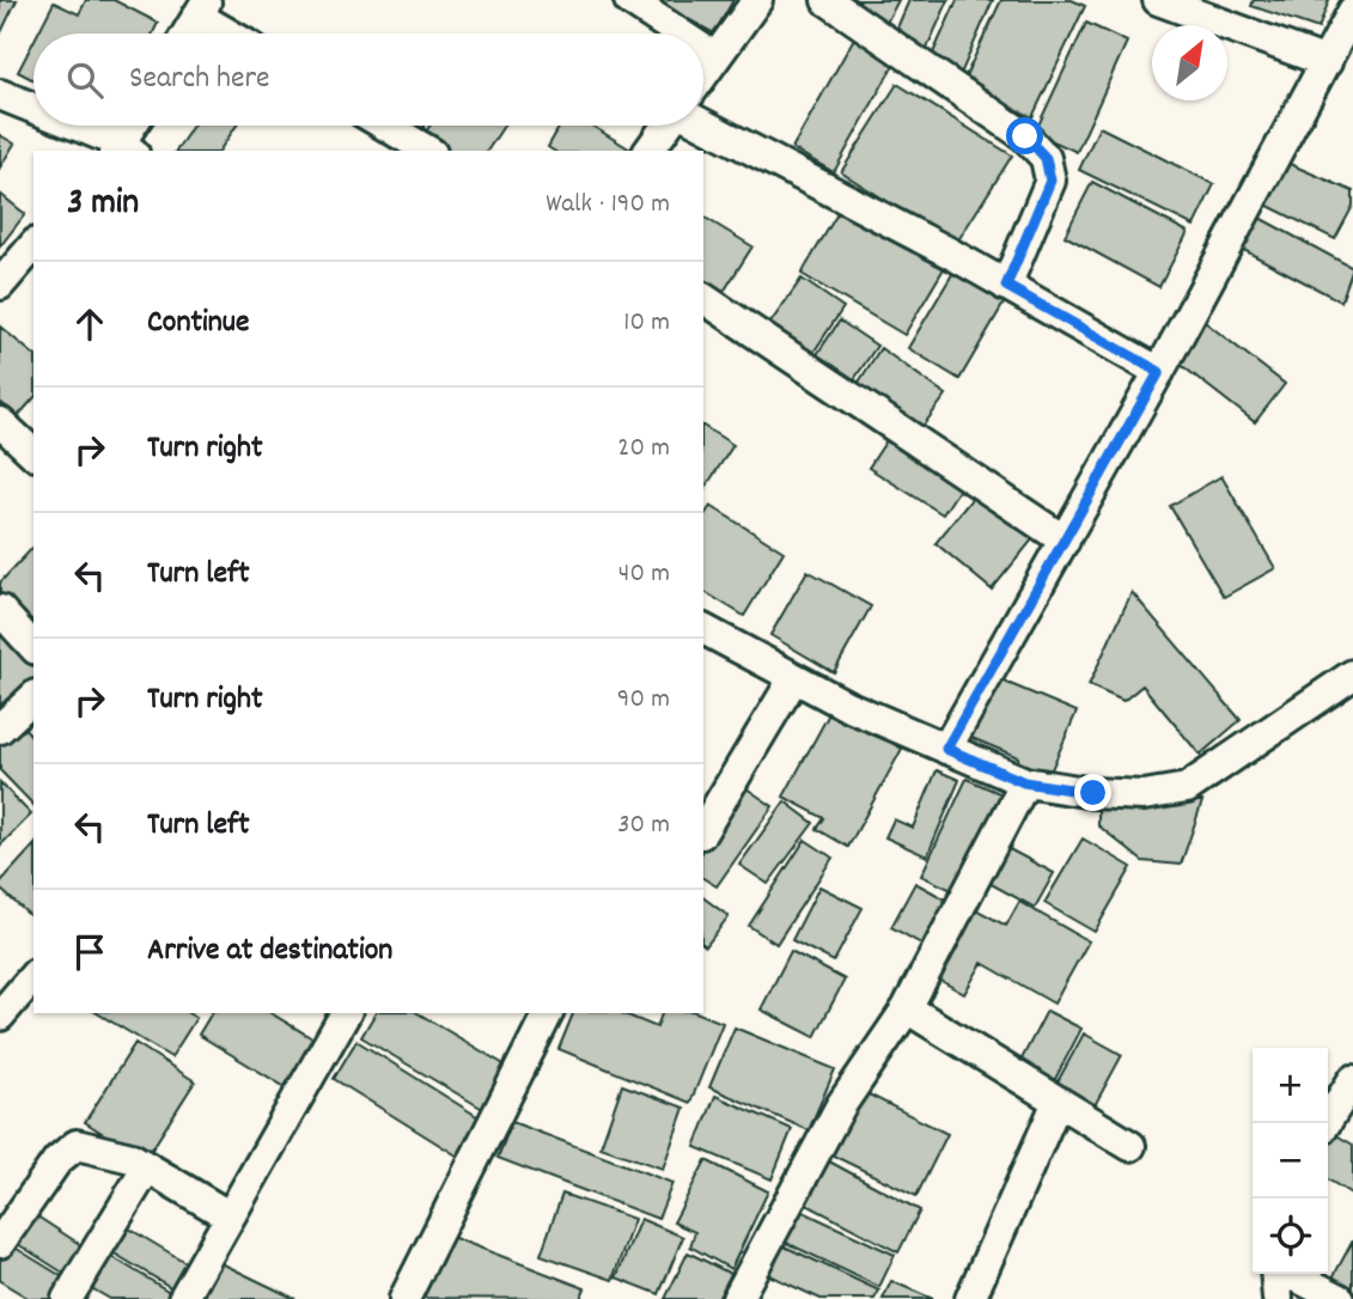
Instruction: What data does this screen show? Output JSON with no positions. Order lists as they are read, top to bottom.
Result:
{
  "north": "top right",
  "page": {
    "search": "Search here",
    "heading": ["3 min", "Walk · 190 m"],
    "list": [
      ["Continue", "10 m"],
      ["Turn right", "20 m"],
      ["Turn left", "40 m"],
      ["Turn right", "90 m"],
      ["Turn left", "30 m"],
      "Arrive at destination"
    ],
    "map_buttons": ["+", "−"]
  }
}
